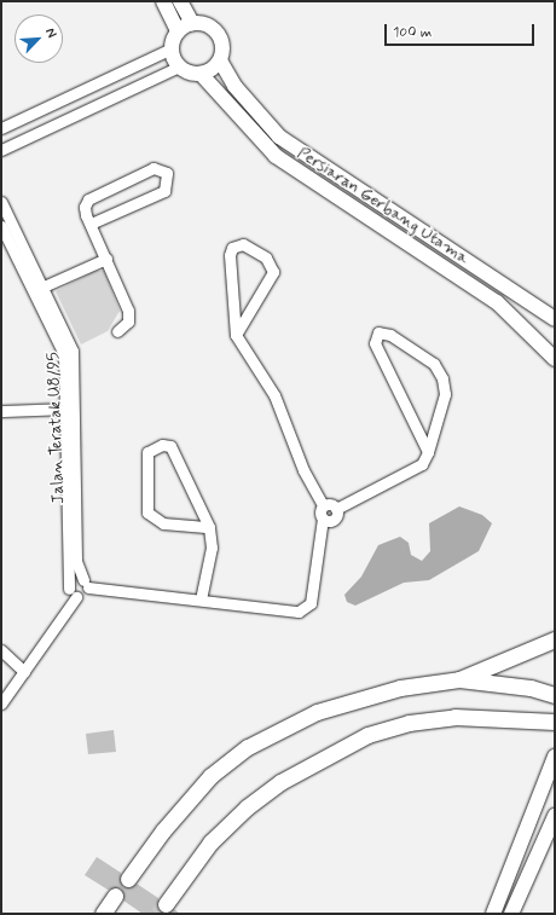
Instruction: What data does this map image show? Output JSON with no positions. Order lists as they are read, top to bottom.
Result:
{
  "streets": {
    "main road": ["Persiaran Gerbang Utama"],
    "street": ["Jalan Teratak U8/95"]
  },
  "scale_bar": "100 m",
  "north": "top right"
}
